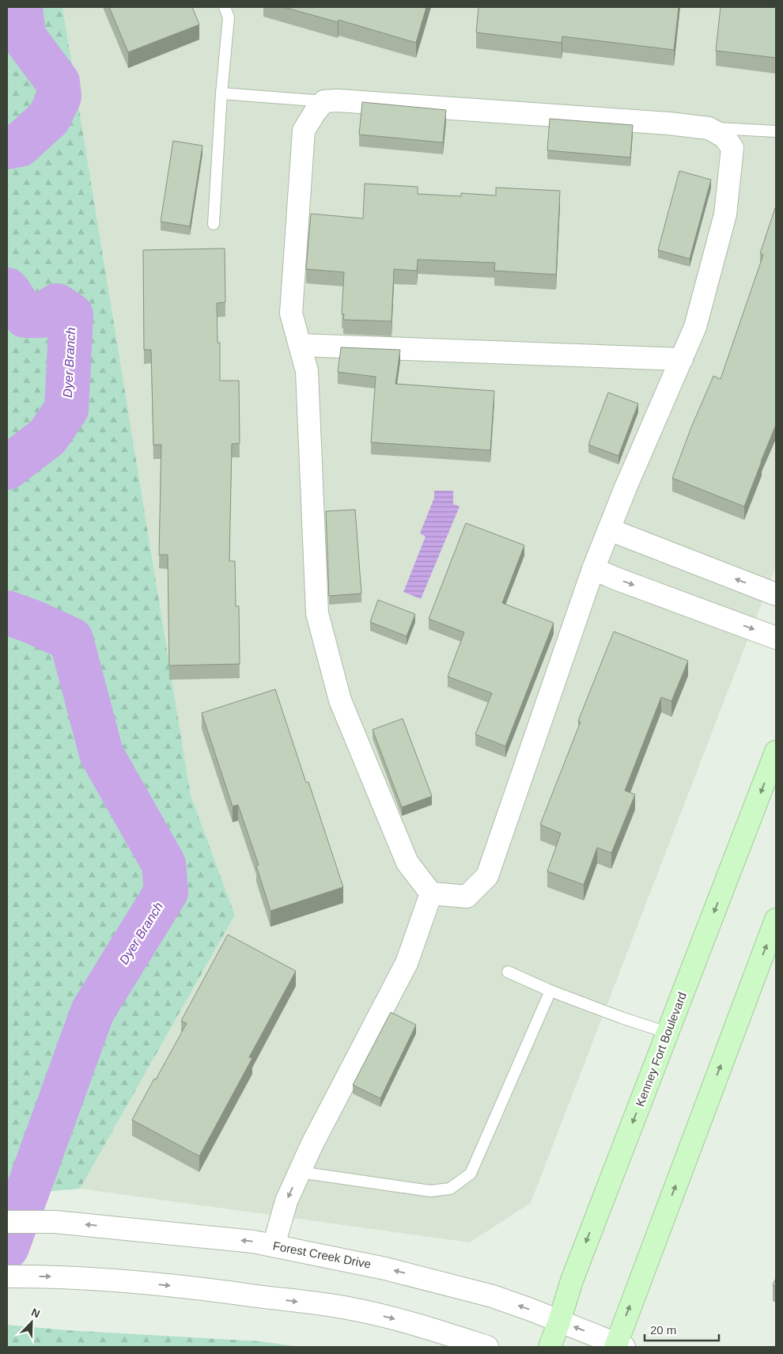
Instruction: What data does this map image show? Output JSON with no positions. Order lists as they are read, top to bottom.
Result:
{
  "streets": {
    "main road": ["Kenney Fort Boulevard"],
    "street": ["Forest Creek Drive"]
  },
  "crossings": [
    ["Kenney Fort Boulevard", "Forest Creek Drive"]
  ],
  "water": ["Dyer Branch"],
  "scale_bar": "20 m",
  "north": "top right"
}
